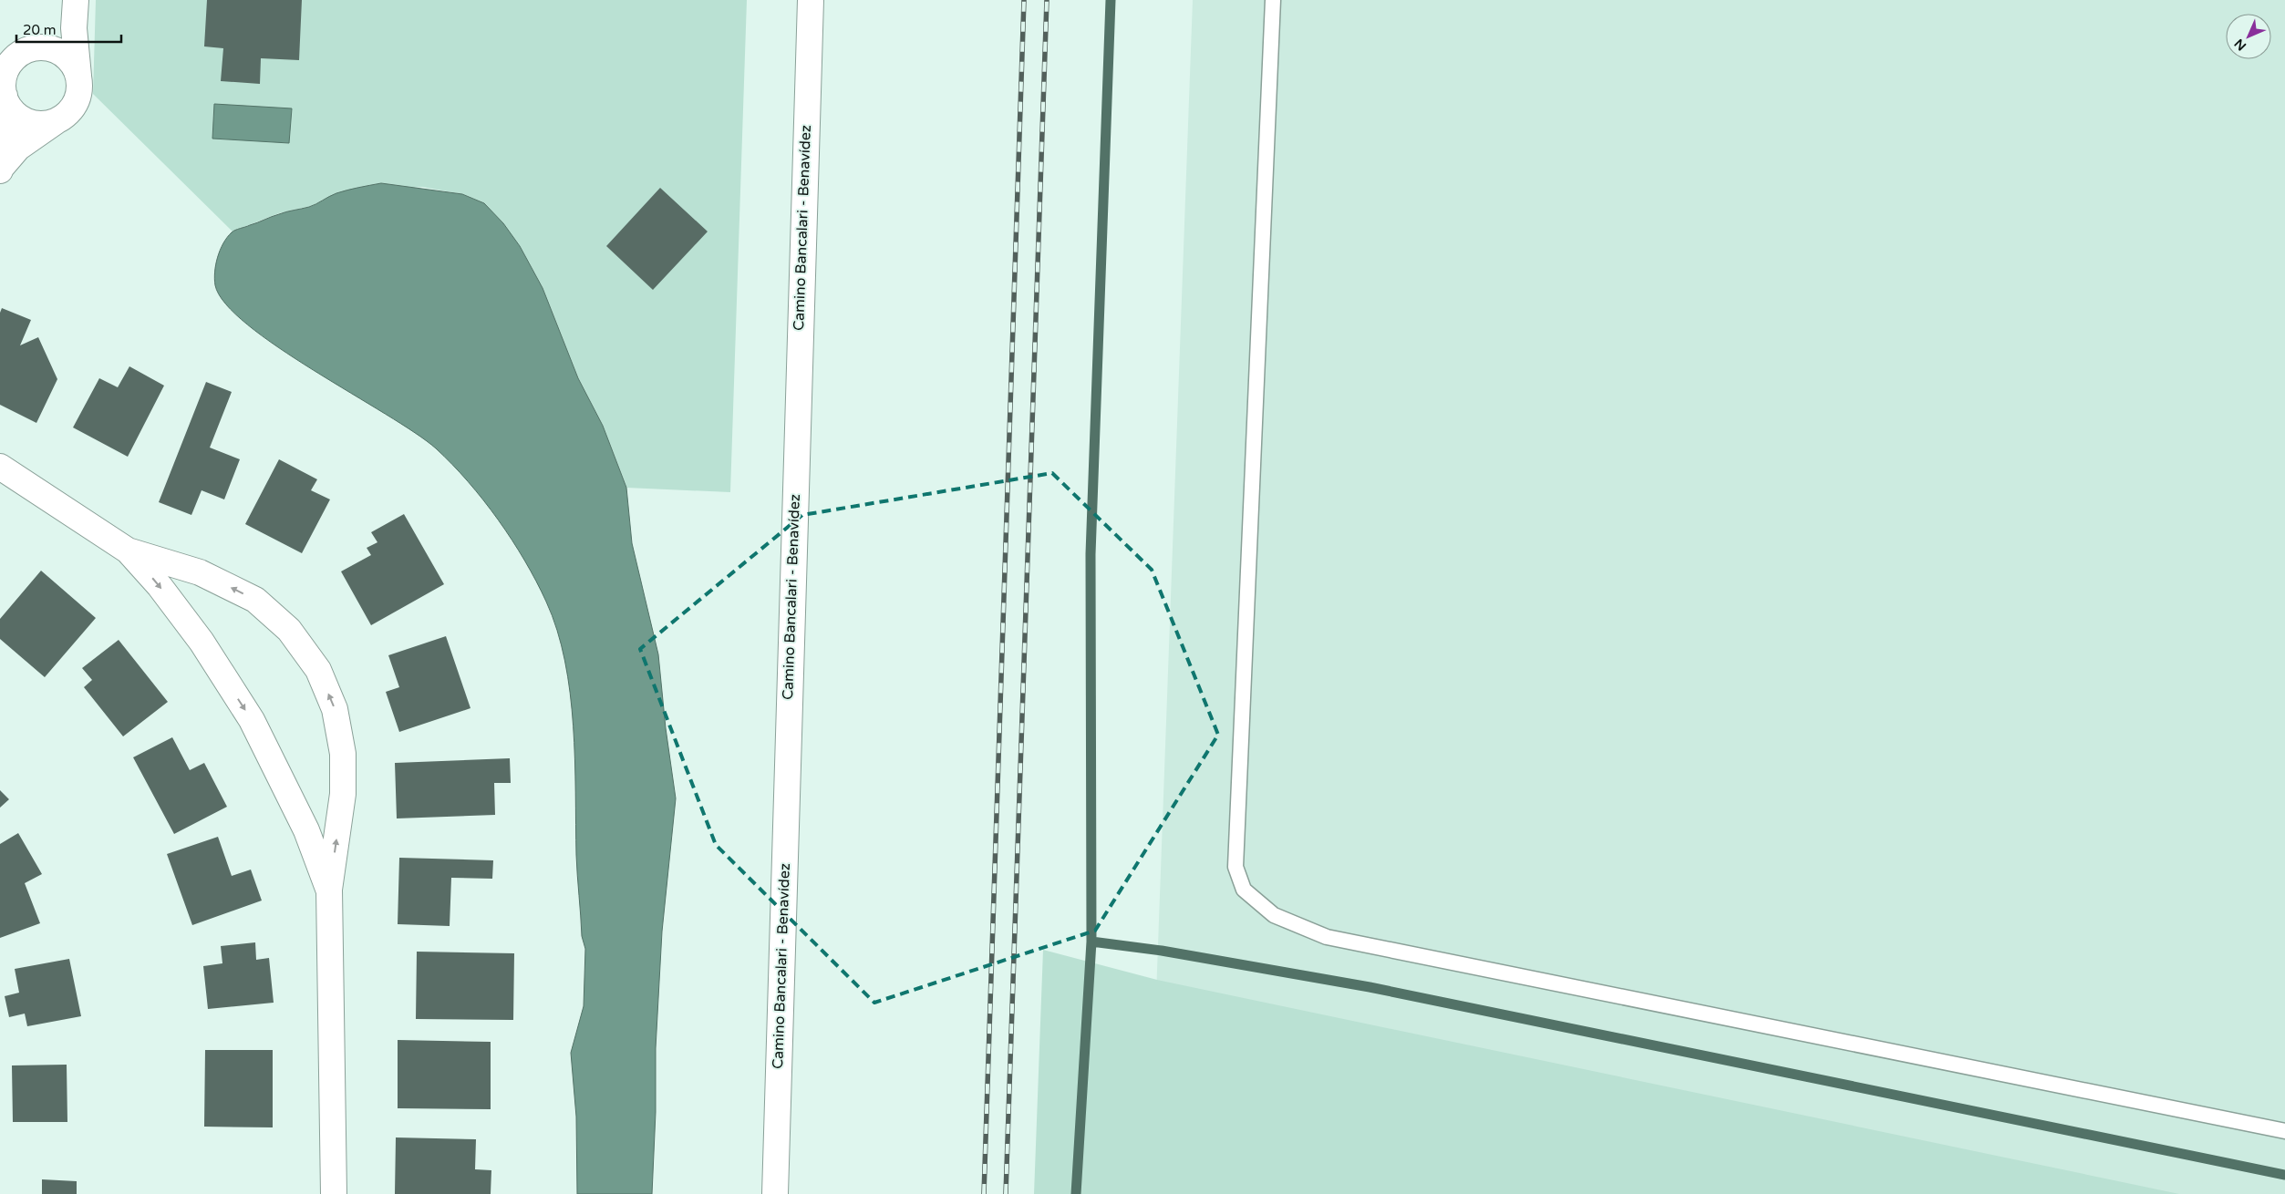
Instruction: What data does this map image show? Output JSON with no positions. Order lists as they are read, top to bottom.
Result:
{
  "streets": {
    "street": ["Camino Bancalari - Benavídez"]
  },
  "scale_bar": "20 m",
  "north": "bottom left"
}
